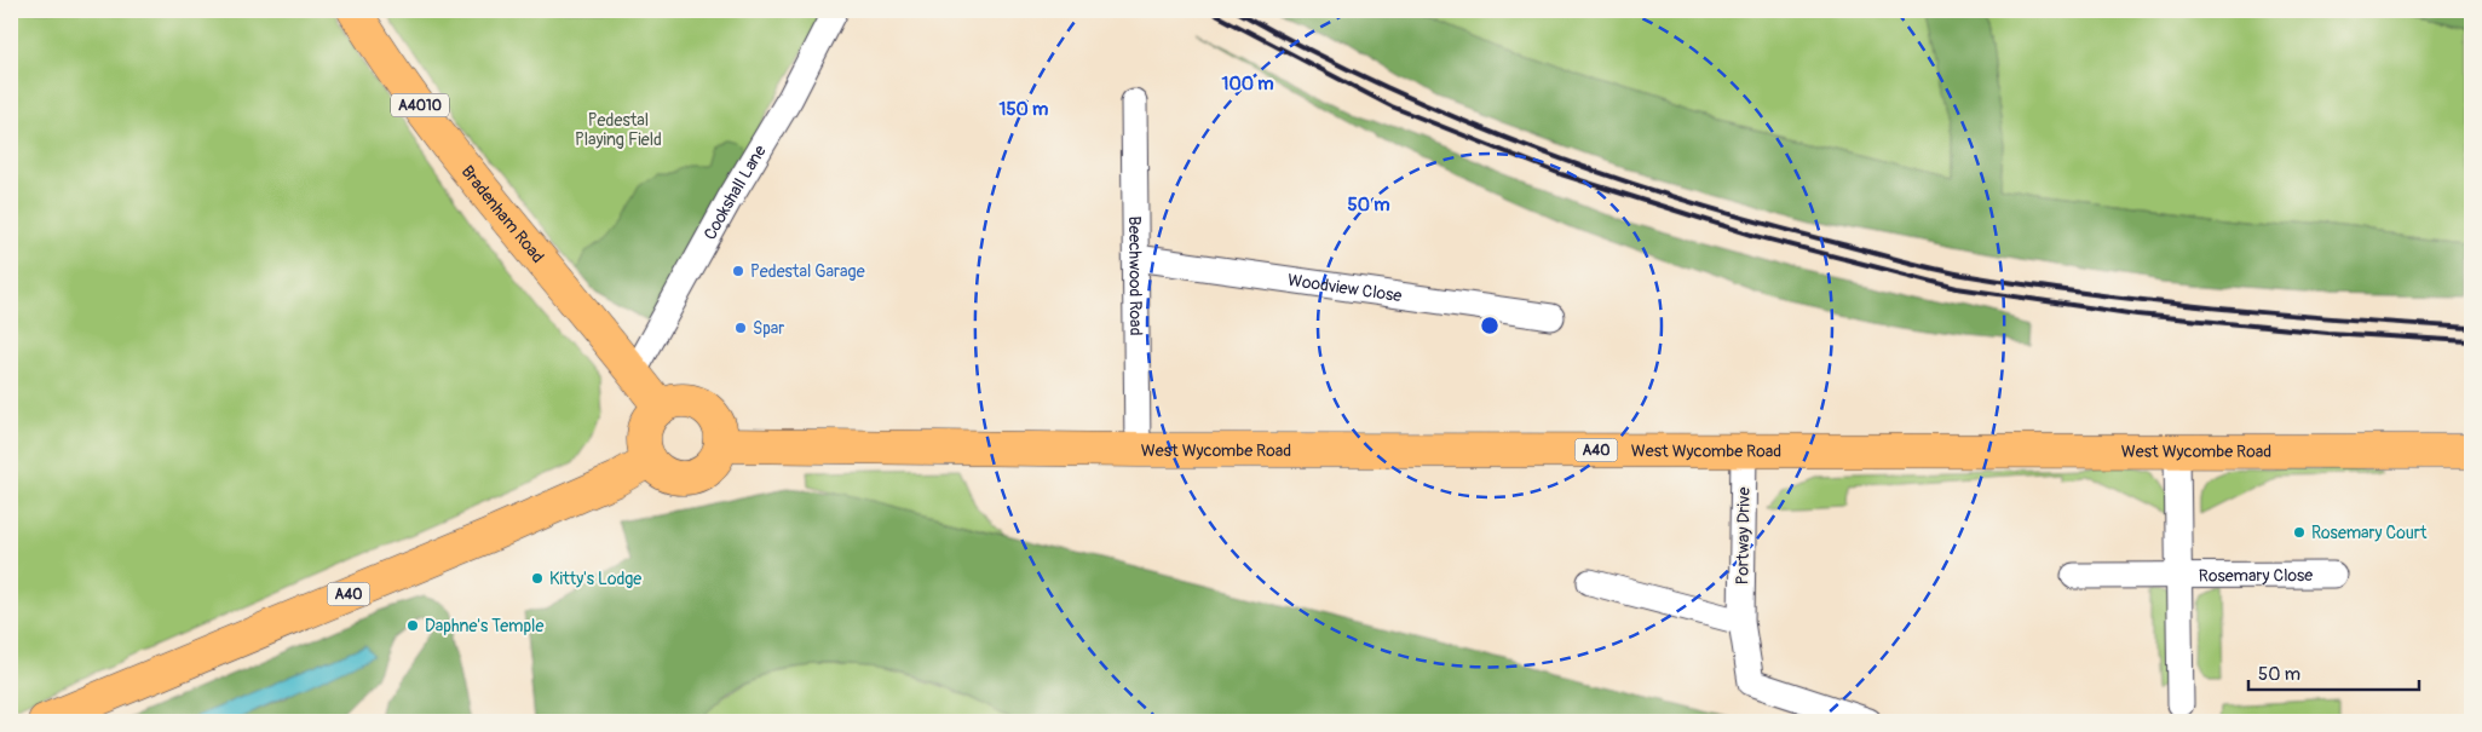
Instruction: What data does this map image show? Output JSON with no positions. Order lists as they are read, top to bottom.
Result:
{
  "streets": {
    "main road": [
      "A4010",
      "Bradenham Road",
      "West Wycombe Road",
      "A40"
    ],
    "street": [
      "Cookshall Lane",
      "Beechwood Road",
      "Woodview Close",
      "Portway Drive",
      "Rosemary Close"
    ]
  },
  "crossings": [
    ["Cookshall Lane", "Bradenham Road"],
    ["Bradenham Road", "West Wycombe Road"],
    ["Bradenham Road", "A40"],
    ["Beechwood Road", "Woodview Close"],
    ["Beechwood Road", "West Wycombe Road"],
    ["West Wycombe Road", "A40"],
    ["West Wycombe Road", "Portway Drive"],
    ["West Wycombe Road", "Rosemary Close"]
  ],
  "parks": ["Pedestal Playing Field"],
  "places": [
    "Pedestal Garage",
    "Spar",
    "Rosemary Court",
    "Kitty's Lodge",
    "Daphne's Temple"
  ],
  "scale_bar": "50 m",
  "rings": ["100 m", "150 m", "50 m"]
}
